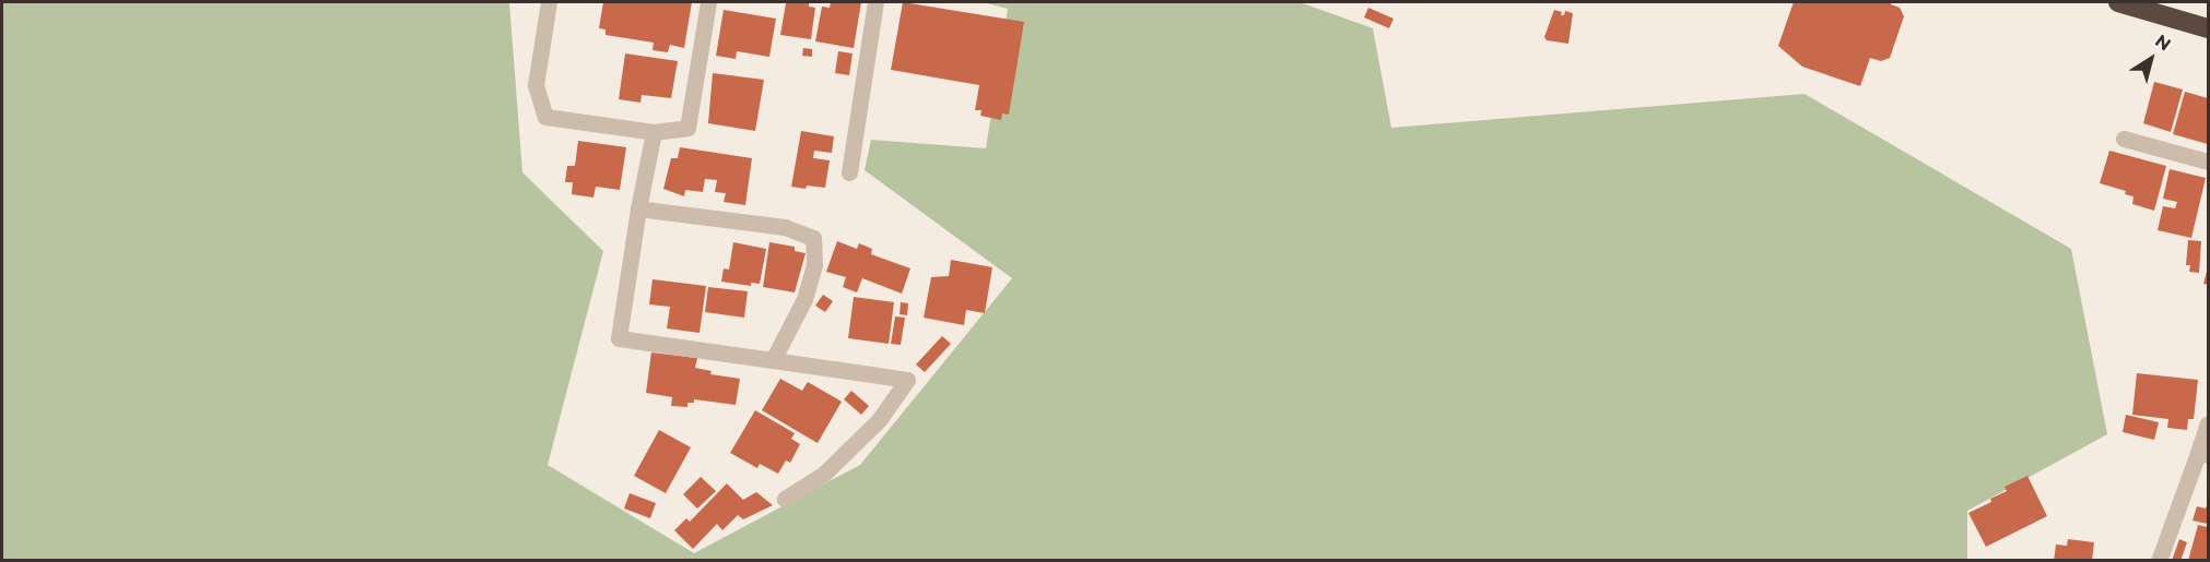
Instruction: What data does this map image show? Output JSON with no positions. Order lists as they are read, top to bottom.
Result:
{
  "north": "top right"
}
